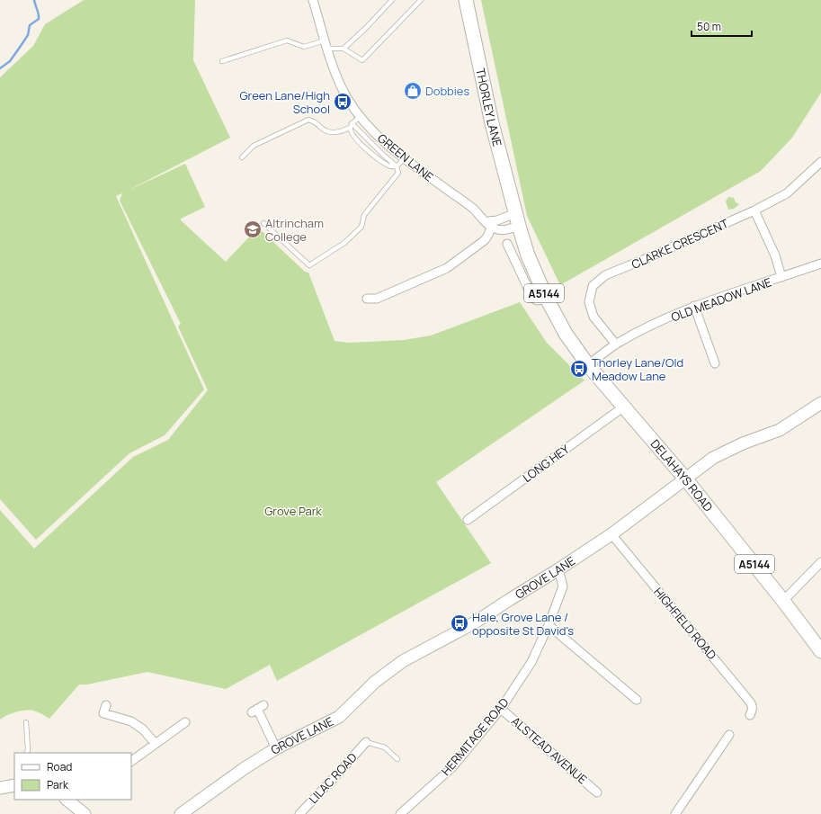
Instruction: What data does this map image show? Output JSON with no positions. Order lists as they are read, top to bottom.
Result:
{
  "streets": {
    "main road": ["THORLEY LANE", "A5144", "DELAHAYS ROAD"],
    "street": [
      "GREEN LANE",
      "CLARKE CRESCENT",
      "OLD MEADOW LANE",
      "LONG HEY",
      "GROVE LANE",
      "HIGHFIELD ROAD",
      "HERMITAGE ROAD",
      "ALSTEAD AVENUE",
      "LILAC ROAD"
    ]
  },
  "crossings": [
    ["THORLEY LANE", "DELAHAYS ROAD"],
    ["CLARKE CRESCENT", "OLD MEADOW LANE"],
    ["OLD MEADOW LANE", "DELAHAYS ROAD"],
    ["LONG HEY", "DELAHAYS ROAD"],
    ["DELAHAYS ROAD", "GROVE LANE"],
    ["GROVE LANE", "HIGHFIELD ROAD"],
    ["GROVE LANE", "HERMITAGE ROAD"],
    ["HERMITAGE ROAD", "ALSTEAD AVENUE"]
  ],
  "parks": ["Grove Park"],
  "places": {
    "shop": ["Dobbies"],
    "bus stop": ["Green Lane/High School", "Thorley Lane/Old Meadow Lane", "Hale, Grove Lane / opposite St David's"],
    "school or university": ["Altrincham College"]
  },
  "legend": ["Road", "Park"],
  "scale_bar": "50 m"
}
